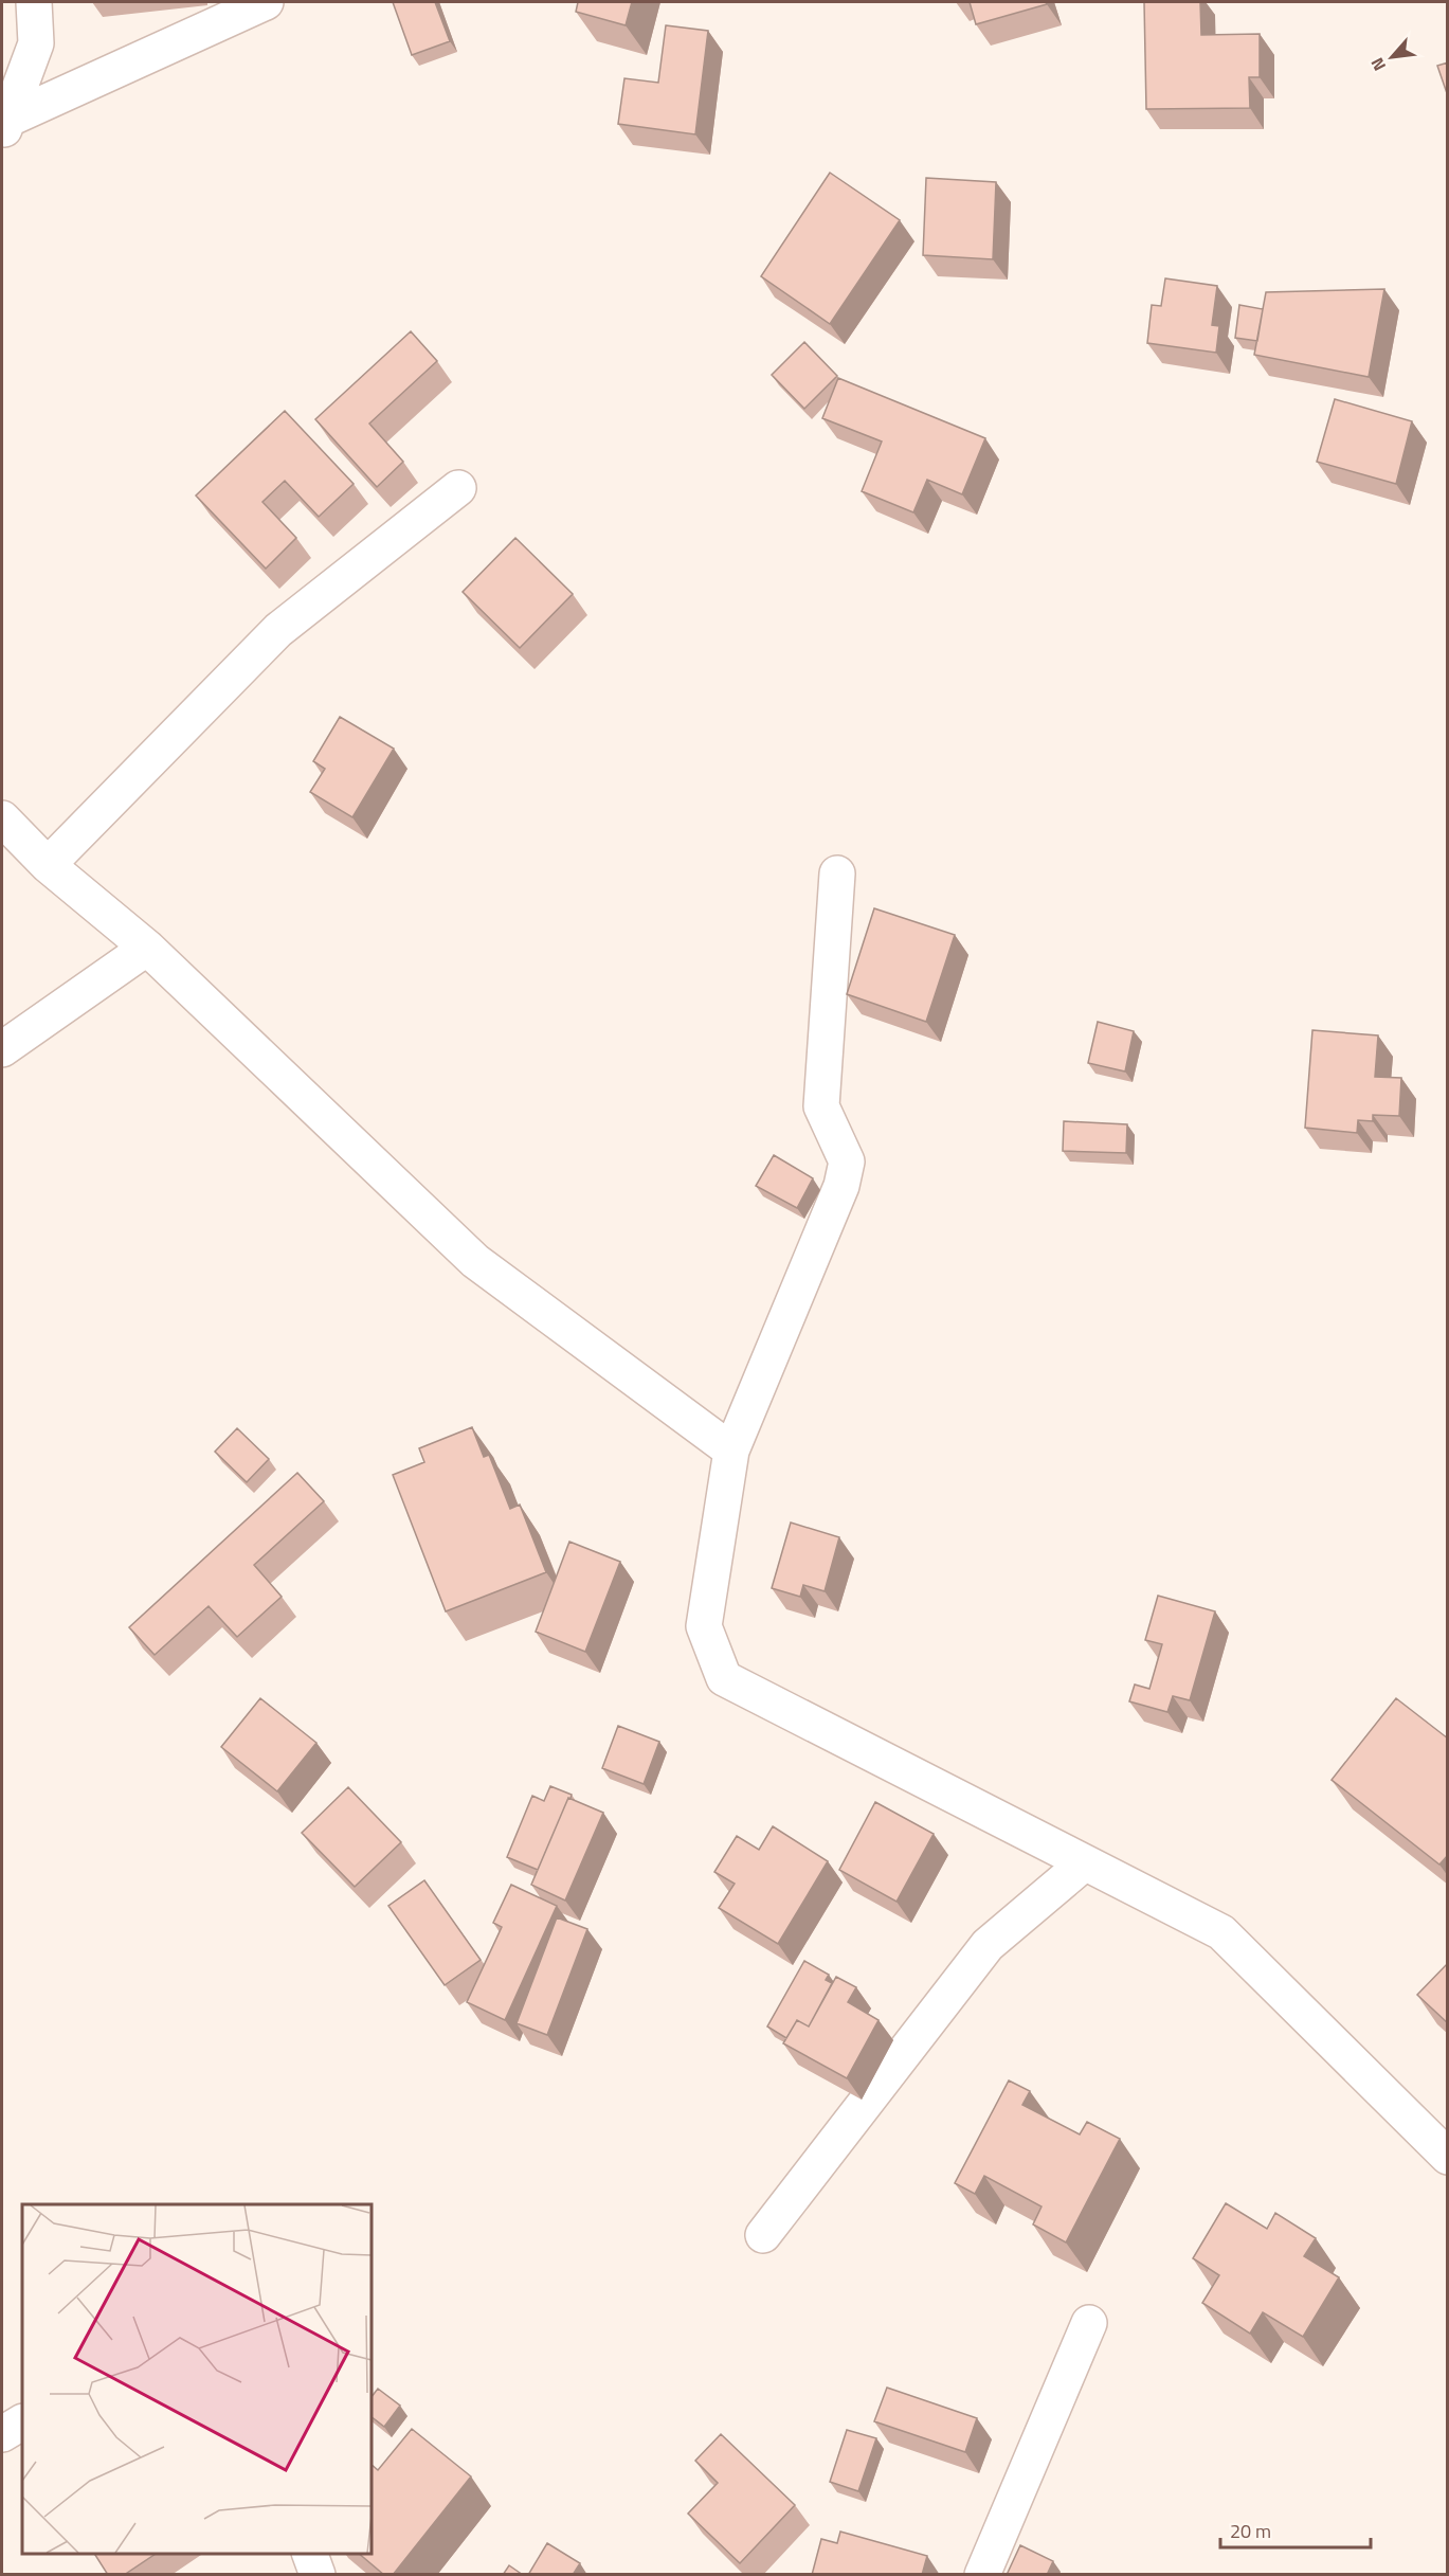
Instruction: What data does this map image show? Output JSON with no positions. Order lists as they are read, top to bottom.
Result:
{
  "scale_bar": "20 m",
  "north": "bottom left"
}
